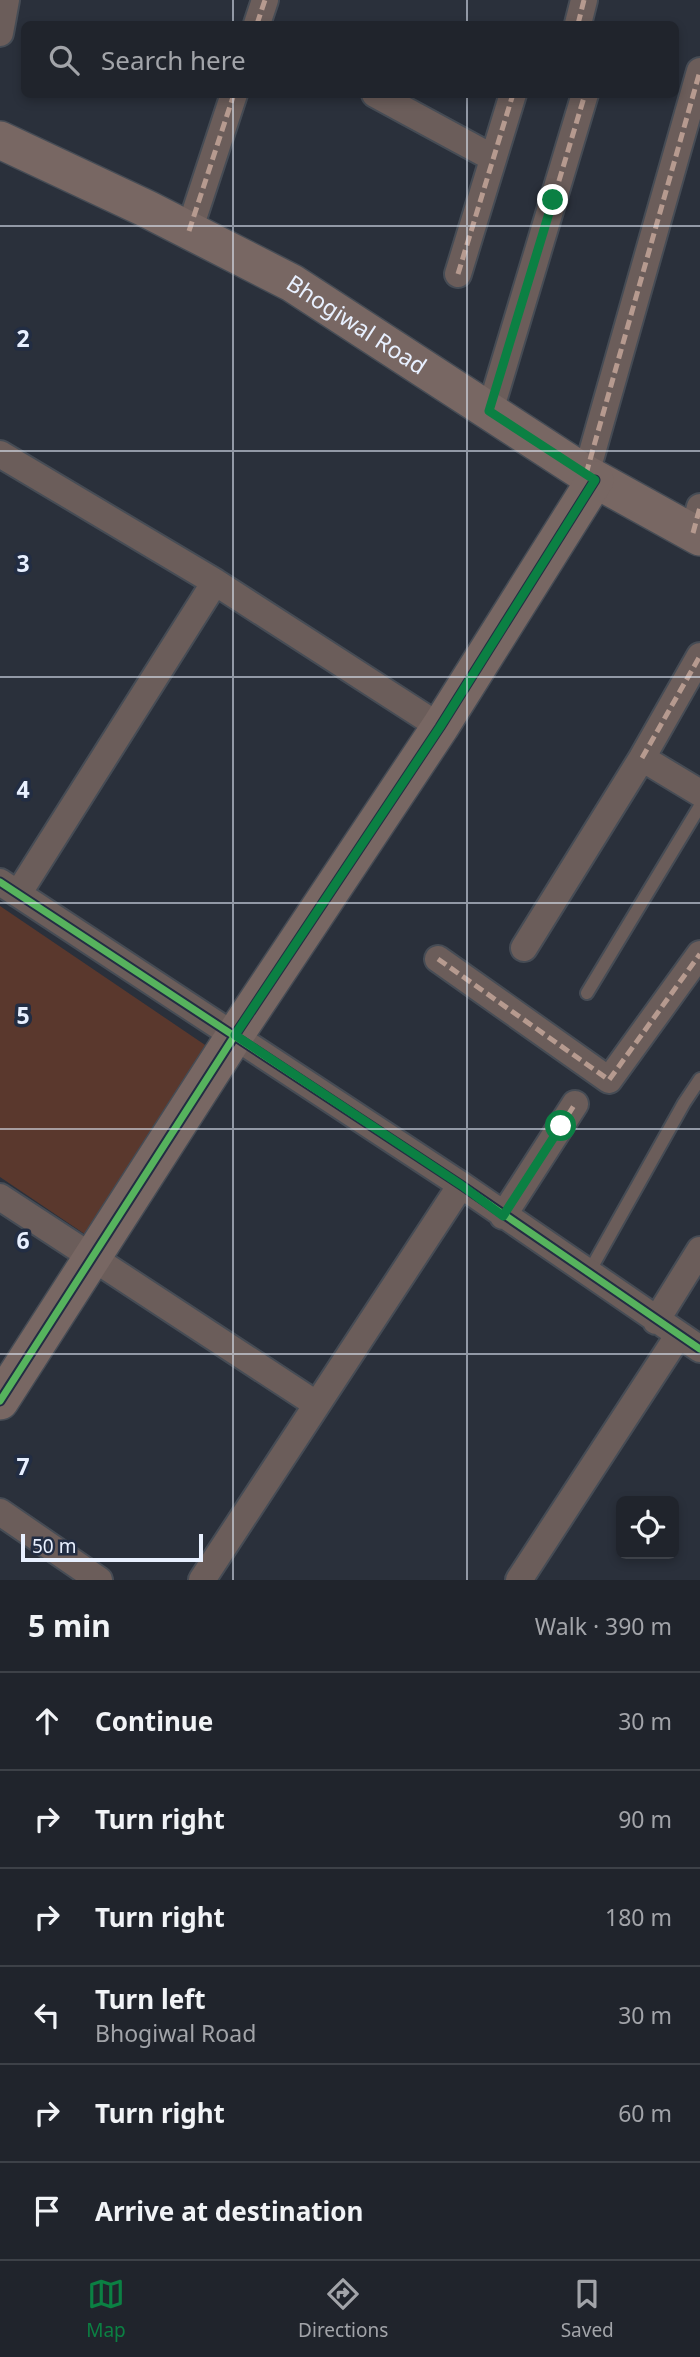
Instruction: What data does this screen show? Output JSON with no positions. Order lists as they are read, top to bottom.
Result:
{
  "streets": {
    "street": ["Bhogiwal Road"]
  },
  "scale_bar": "50 m",
  "page": {
    "search": "Search here",
    "scale": "50 m",
    "heading": ["5 min", "Walk · 390 m"],
    "list": [
      ["Continue", "30 m"],
      ["Turn right", "90 m"],
      ["Turn right", "180 m"],
      ["Turn left", "Bhogiwal Road", "30 m"],
      ["Turn right", "60 m"],
      "Arrive at destination"
    ],
    "nav": ["Map", "Directions", "Saved"]
  },
  "grid": {
    "rows": [
      "2",
      "3",
      "4",
      "5",
      "6",
      "7"
    ]
  }
}
